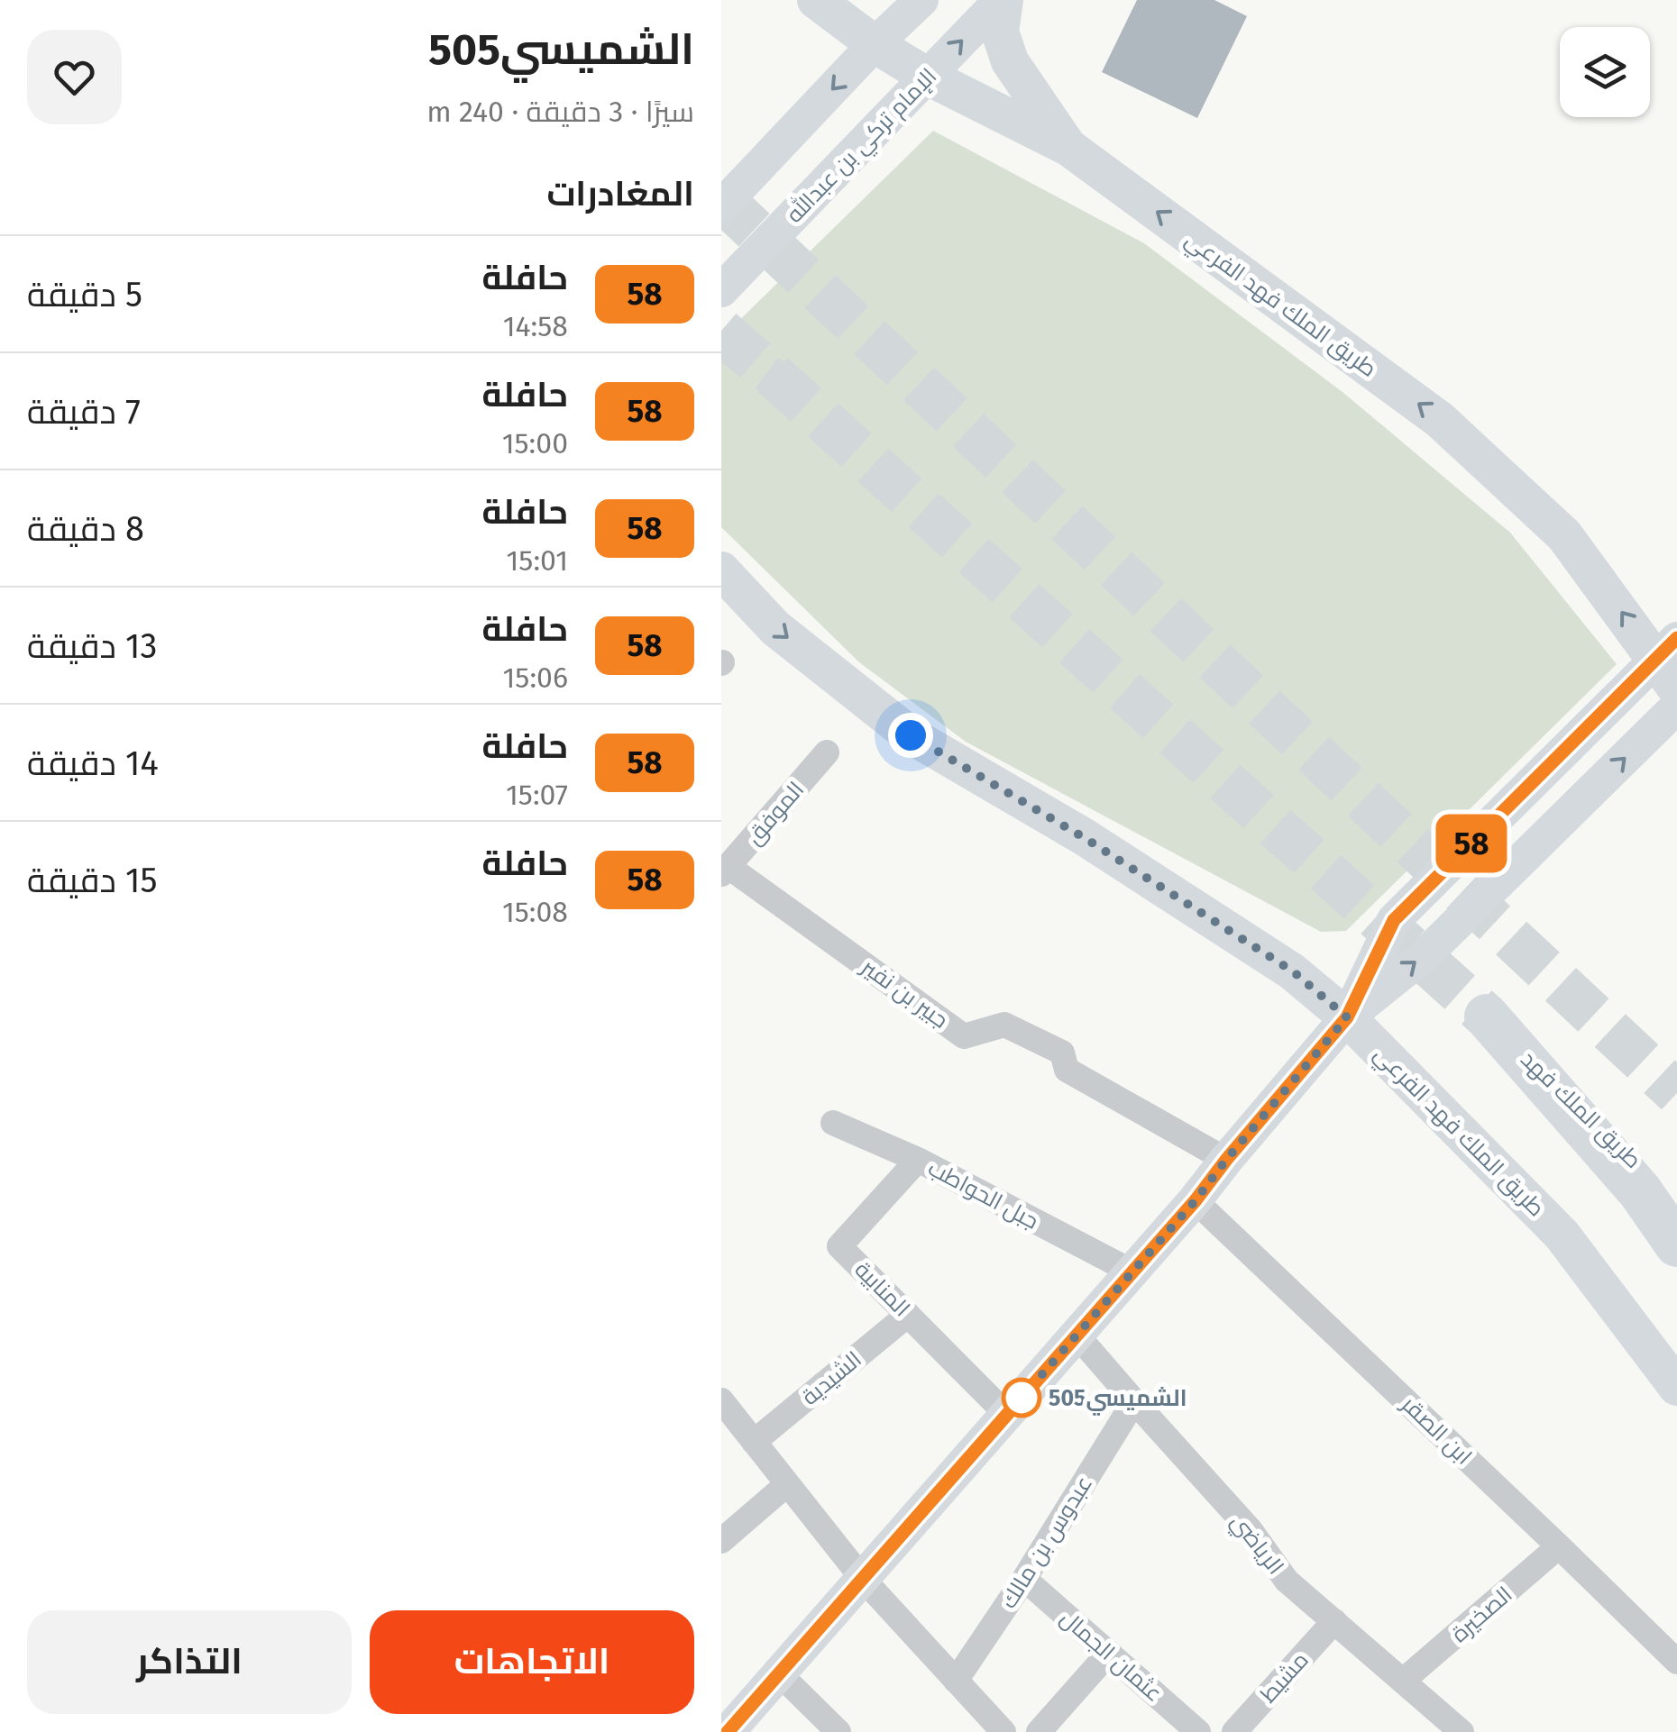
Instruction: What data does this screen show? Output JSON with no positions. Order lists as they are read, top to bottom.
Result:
{
  "streets": {
    "highway": ["طريق الملك فهد"],
    "main road": ["طريق الملك فهد الفرعي"],
    "street": [
      "الإمام تركي بن عبدالله",
      "الموفق",
      "جبير بن نفير",
      "جبل الحواطب",
      "المنابية",
      "الشيدية",
      "ابن الصقر",
      "عبدوس بن مالك",
      "الرياضي",
      "الصخيرة",
      "عثمان الجمال",
      "مشيط"
    ]
  },
  "crossings": [
    ["الإمام تركي بن عبدالله", "طريق الملك فهد الفرعي"],
    ["الموفق", "جبير بن نفير"],
    ["جبل الحواطب", "المنابية"],
    ["المنابية", "الشيدية"],
    ["ابن الصقر", "الصخيرة"],
    ["عبدوس بن مالك", "الرياضي"],
    ["عبدوس بن مالك", "عثمان الجمال"],
    ["الرياضي", "الصخيرة"],
    ["الرياضي", "مشيط"]
  ],
  "places": ["الشميسي505"],
  "lines": ["bus line 58"],
  "page": {
    "on_map": "58",
    "heading": [
      ["الشميسي505", "سيرًا · 3 دقيقة · 240 m"],
      "المغادرات"
    ],
    "list": [
      {
        "mark": "58",
        "name": "حافلة",
        "note": "14:58",
        "value": "5 دقيقة"
      },
      {
        "mark": "58",
        "name": "حافلة",
        "note": "15:00",
        "value": "7 دقيقة"
      },
      {
        "mark": "58",
        "name": "حافلة",
        "note": "15:01",
        "value": "8 دقيقة"
      },
      {
        "mark": "58",
        "name": "حافلة",
        "note": "15:06",
        "value": "13 دقيقة"
      },
      {
        "mark": "58",
        "name": "حافلة",
        "note": "15:07",
        "value": "14 دقيقة"
      },
      {
        "mark": "58",
        "name": "حافلة",
        "note": "15:08",
        "value": "15 دقيقة"
      }
    ],
    "buttons": ["الاتجاهات", "التذاكر"]
  }
}
